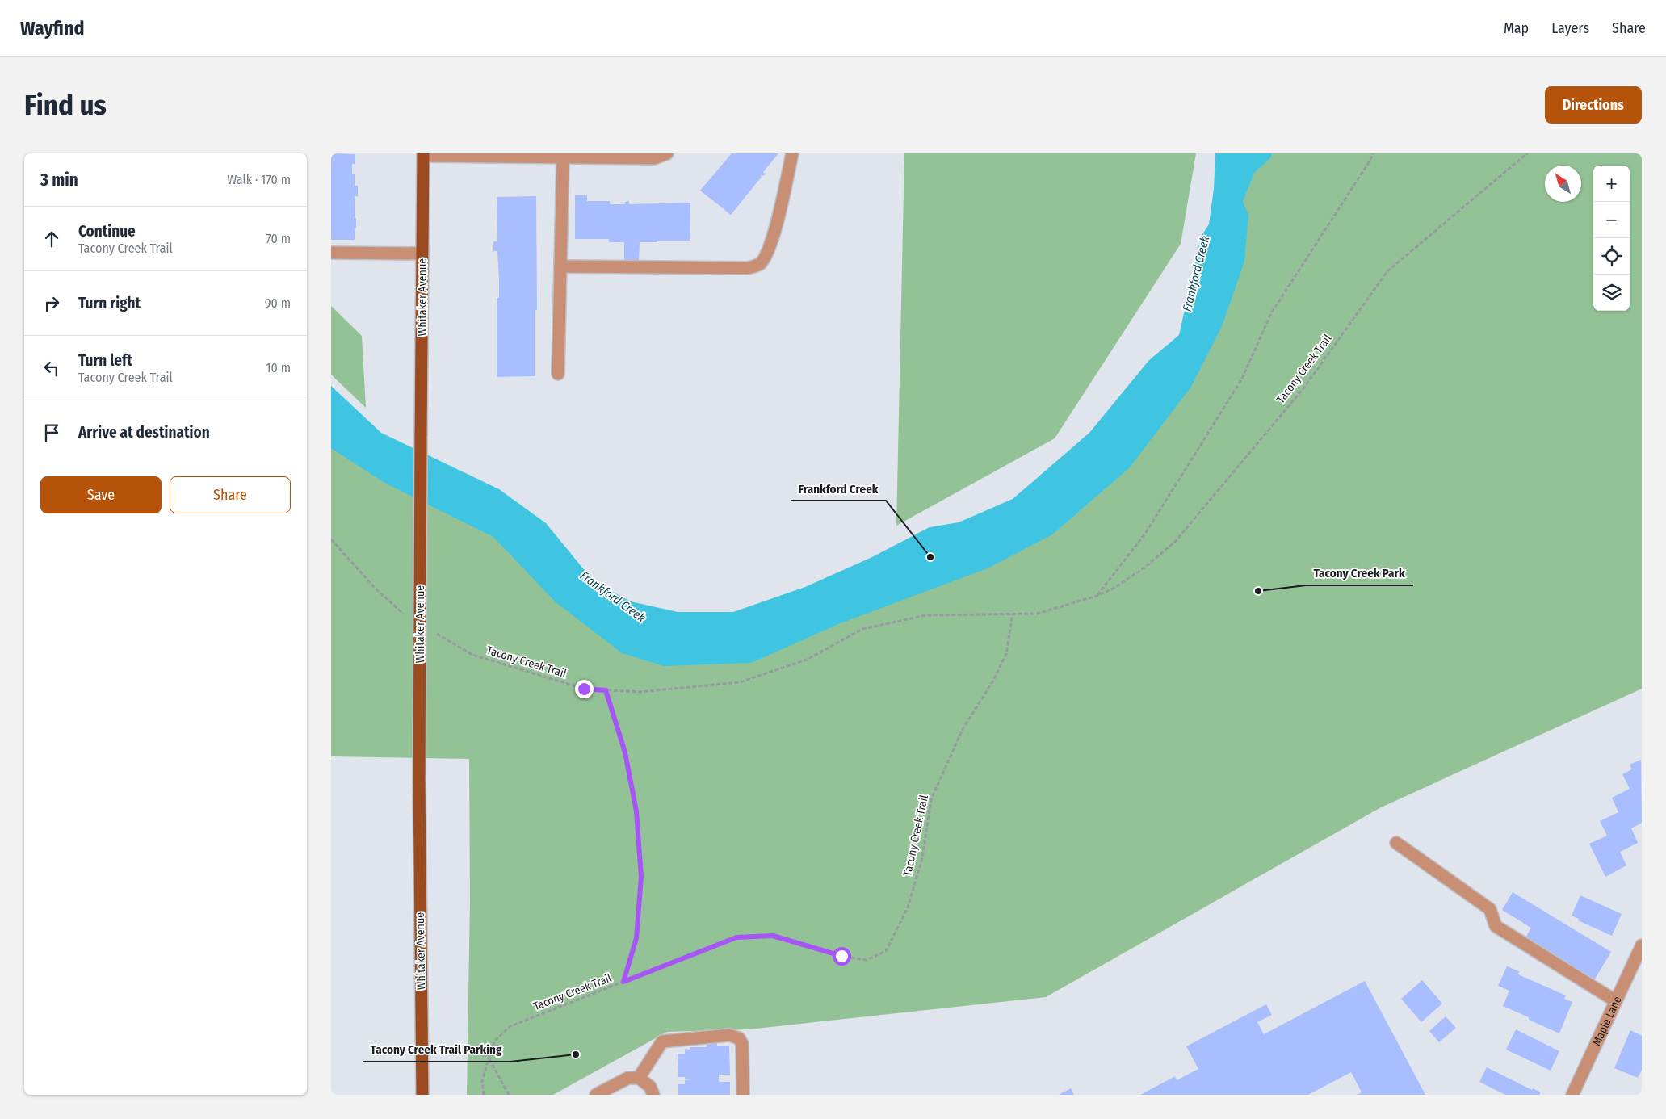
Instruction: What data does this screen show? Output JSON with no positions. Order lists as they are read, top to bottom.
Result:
{
  "streets": {
    "main road": ["Whitaker Avenue"],
    "street": ["Maple Lane"],
    "path": ["Tacony Creek Trail"]
  },
  "water": ["Frankford Creek"],
  "places": ["Frankford Creek", "Tacony Creek Park", "Tacony Creek Trail Parking"],
  "north": "top left",
  "page": {
    "header": "Wayfind",
    "nav": ["Map", "Layers", "Share"],
    "buttons": [
      "Directions",
      ["Save", "Share"]
    ],
    "title": "Find us",
    "heading": ["3 min", "Walk · 170 m"],
    "map_buttons": ["+", "−"],
    "list": [
      ["Continue", "Tacony Creek Trail", "70 m"],
      ["Turn right", "90 m"],
      ["Turn left", "Tacony Creek Trail", "10 m"],
      "Arrive at destination"
    ]
  }
}
